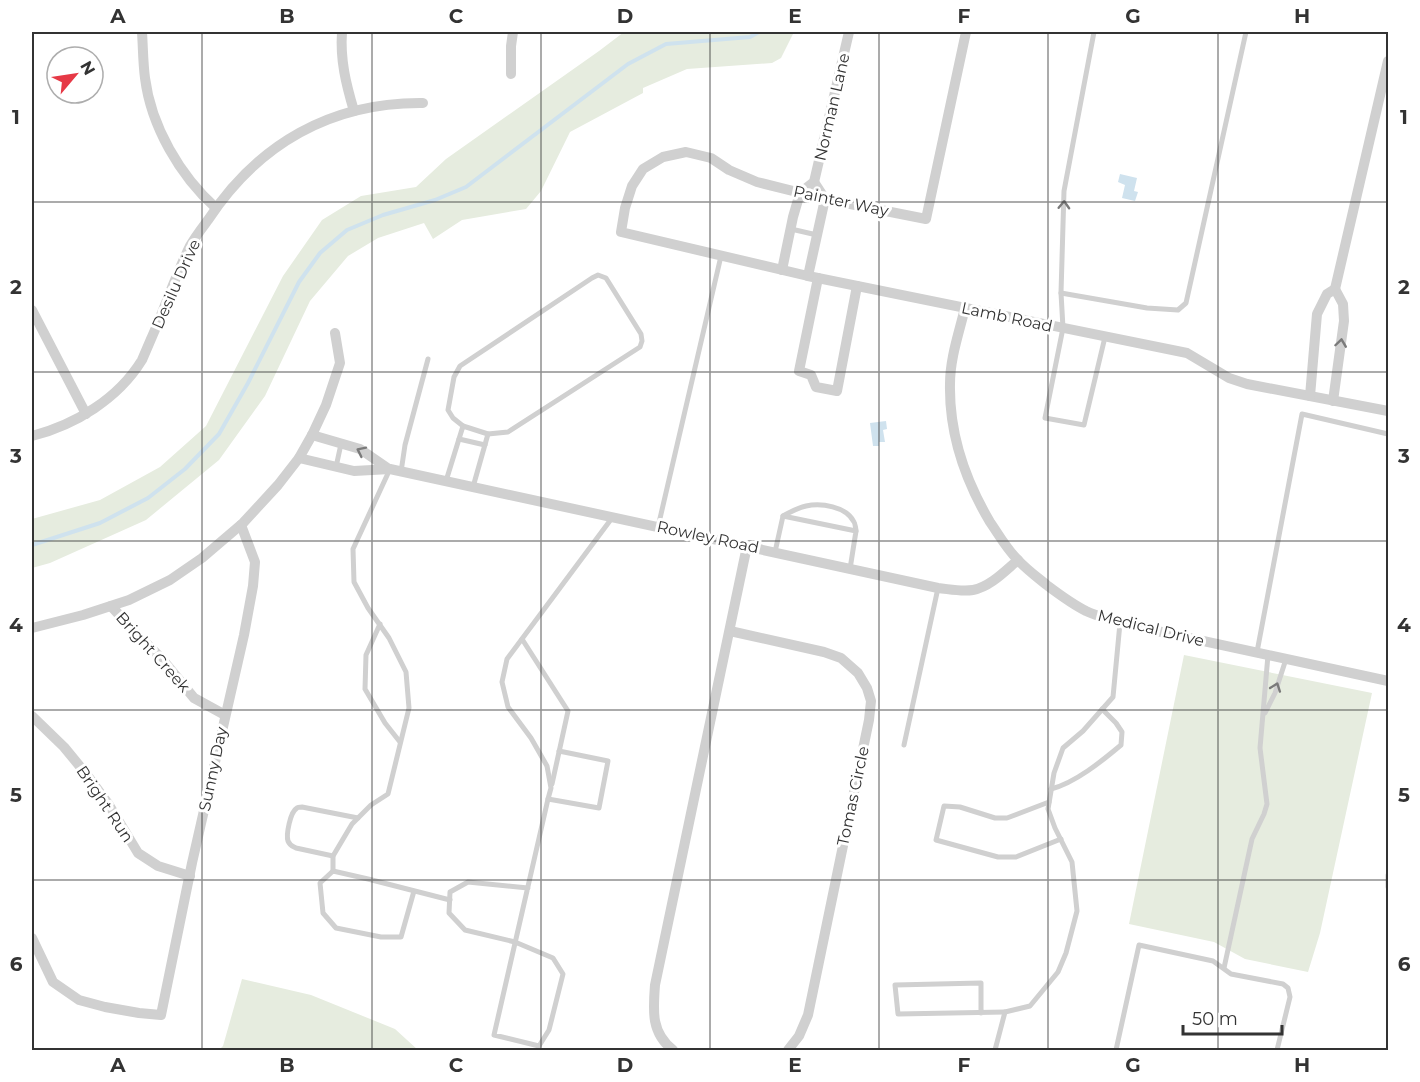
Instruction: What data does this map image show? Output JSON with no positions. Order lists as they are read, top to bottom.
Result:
{
  "streets": {
    "street": [
      "Norman Lane",
      "Painter Way",
      "Desilu Drive",
      "Lamb Road",
      "Rowley Road",
      "Medical Drive",
      "Bright Creek",
      "Sunny Day",
      "Tomas Circle",
      "Bright Run"
    ]
  },
  "crossings": [
    ["Norman Lane", "Painter Way"],
    ["Painter Way", "Lamb Road"],
    ["Lamb Road", "Medical Drive"],
    ["Rowley Road", "Medical Drive"],
    ["Bright Creek", "Sunny Day"],
    ["Sunny Day", "Bright Run"]
  ],
  "scale_bar": "50 m",
  "north": "top right",
  "grid": {
    "columns": [
      "A",
      "B",
      "C",
      "D",
      "E",
      "F",
      "G",
      "H"
    ],
    "rows": [
      "1",
      "2",
      "3",
      "4",
      "5",
      "6"
    ]
  }
}
